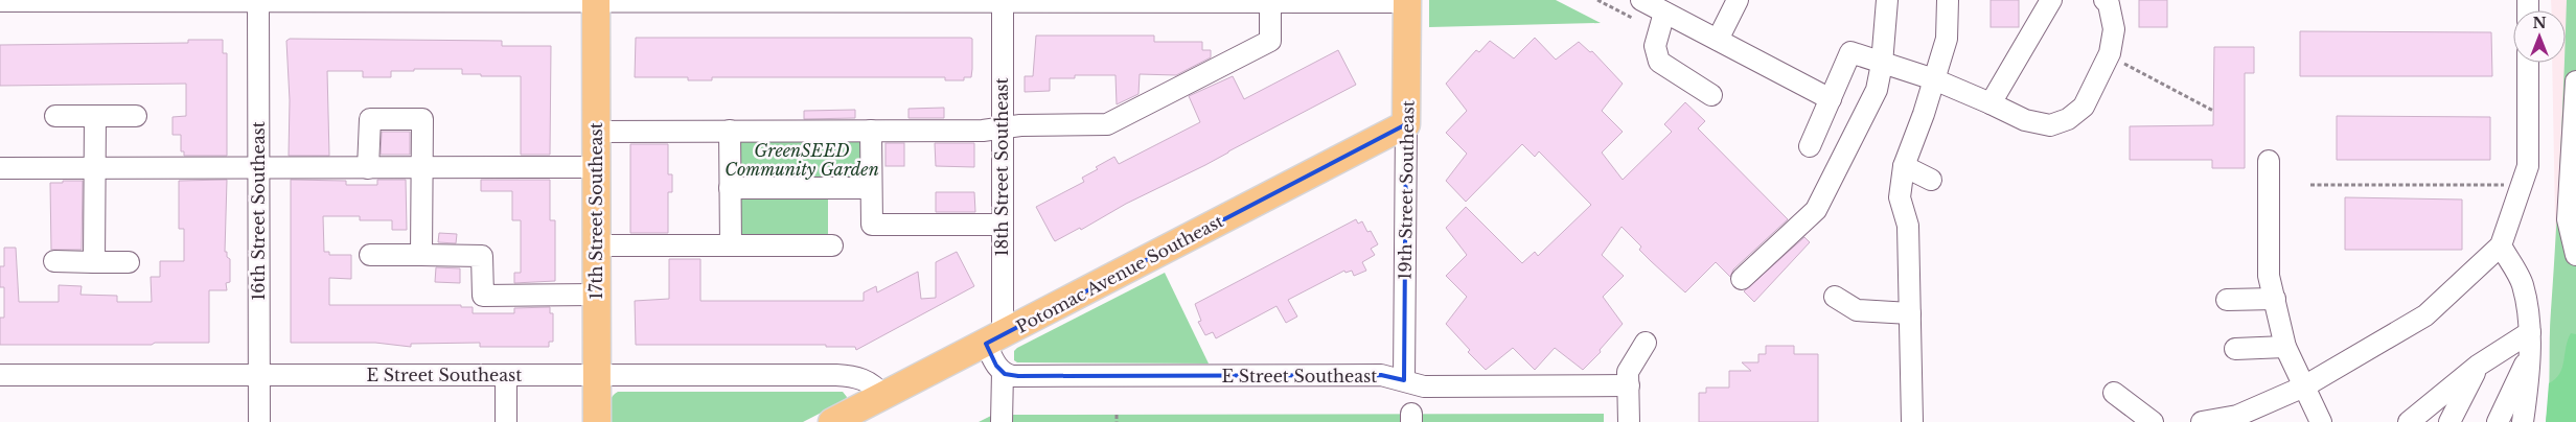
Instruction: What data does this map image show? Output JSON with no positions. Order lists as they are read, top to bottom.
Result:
{
  "streets": {
    "main road": ["19th Street Southeast", "17th Street Southeast", "Potomac Avenue Southeast"],
    "street": ["18th Street Southeast", "16th Street Southeast", "E Street Southeast"]
  },
  "crossings": [
    ["18th Street Southeast", "Potomac Avenue Southeast"],
    ["19th Street Southeast", "Potomac Avenue Southeast"],
    ["19th Street Southeast", "E Street Southeast"],
    ["16th Street Southeast", "E Street Southeast"],
    ["17th Street Southeast", "E Street Southeast"],
    ["Potomac Avenue Southeast", "E Street Southeast"]
  ],
  "parks": ["GreenSEED Community Garden"],
  "north": "top"
}
